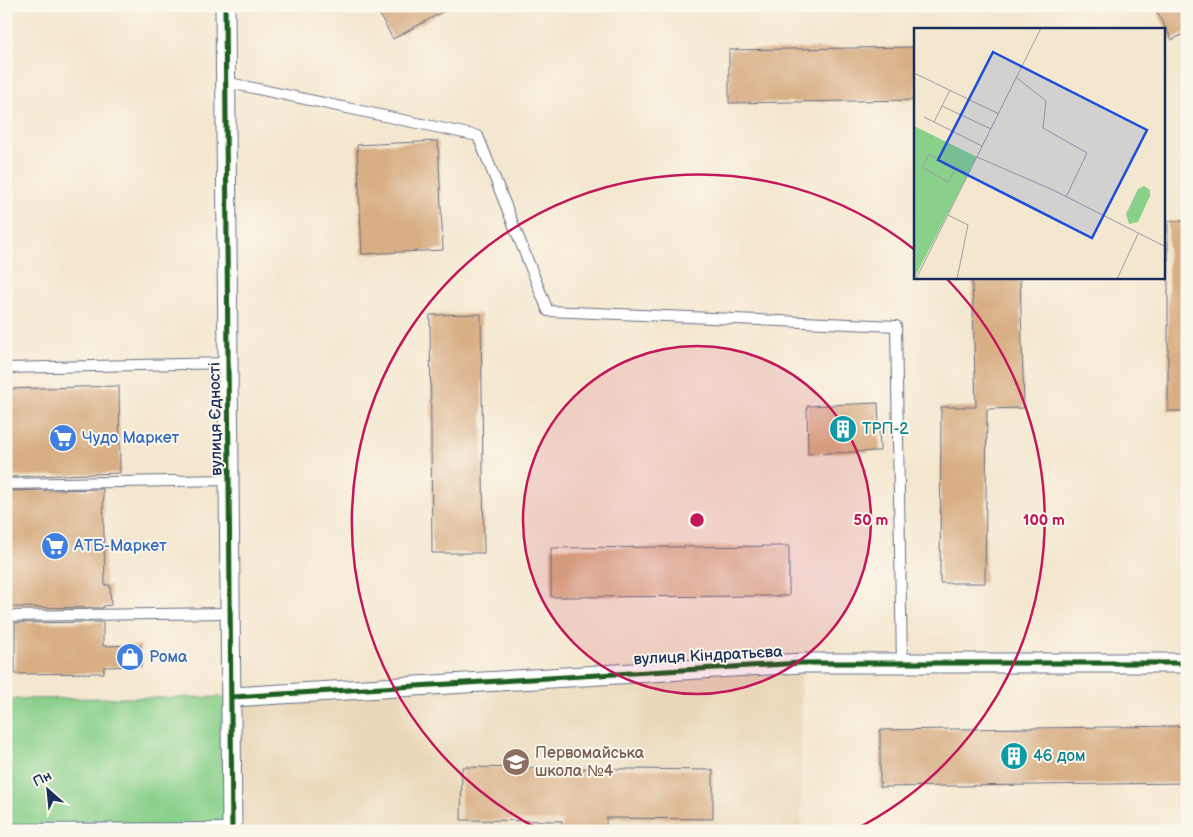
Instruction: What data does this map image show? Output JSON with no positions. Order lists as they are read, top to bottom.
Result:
{
  "streets": {
    "street": ["вулиця Єдності", "вулиця Кіндратьєва"]
  },
  "crossings": [
    ["вулиця Єдності", "вулиця Кіндратьєва"]
  ],
  "places": {
    "building": ["ТРП-2", "46 дом"],
    "supermarket": ["Чудо Маркет", "АТБ-Маркет"],
    "shop": ["Рома"],
    "school or university": ["Первомайська школа №4"]
  },
  "north": "top left",
  "rings": ["50 m", "100 m"]
}
